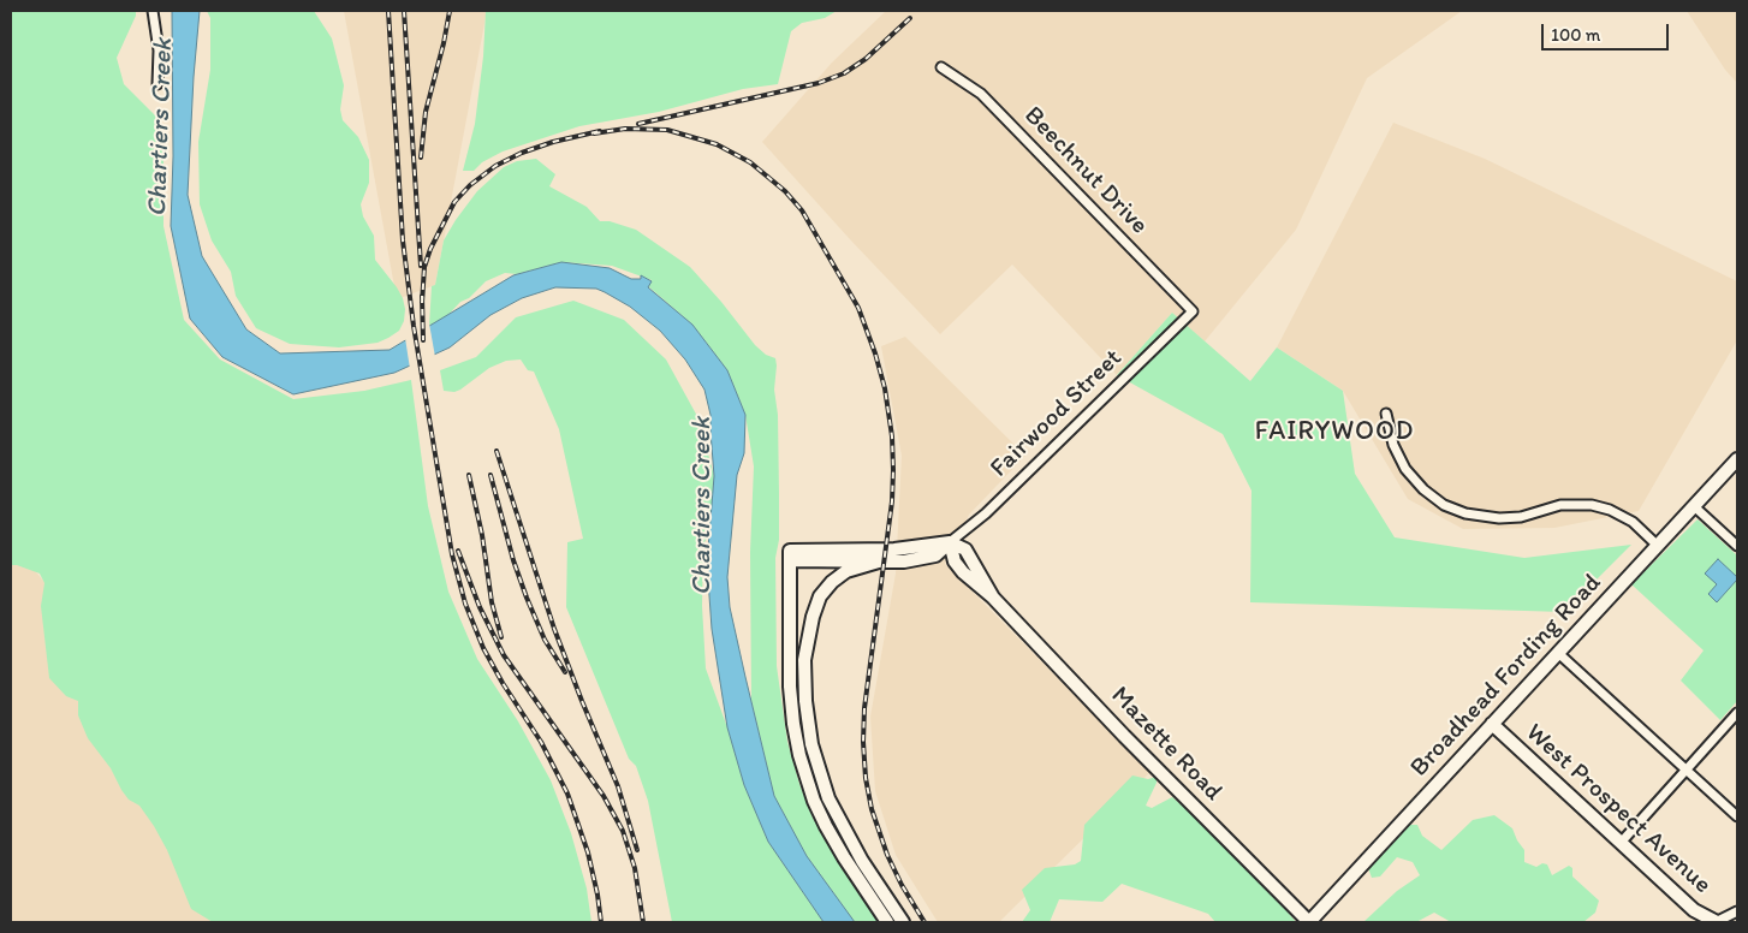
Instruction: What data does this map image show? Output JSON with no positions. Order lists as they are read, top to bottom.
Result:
{
  "streets": {
    "street": [
      "Beechnut Drive",
      "Fairwood Street",
      "Broadhead Fording Road",
      "Mazette Road",
      "West Prospect Avenue"
    ]
  },
  "crossings": [
    ["Beechnut Drive", "Fairwood Street"],
    ["Fairwood Street", "Mazette Road"],
    ["Broadhead Fording Road", "Mazette Road"],
    ["Broadhead Fording Road", "West Prospect Avenue"]
  ],
  "districts": ["FAIRYWOOD"],
  "water": ["Chartiers Creek"],
  "scale_bar": "100 m"
}
